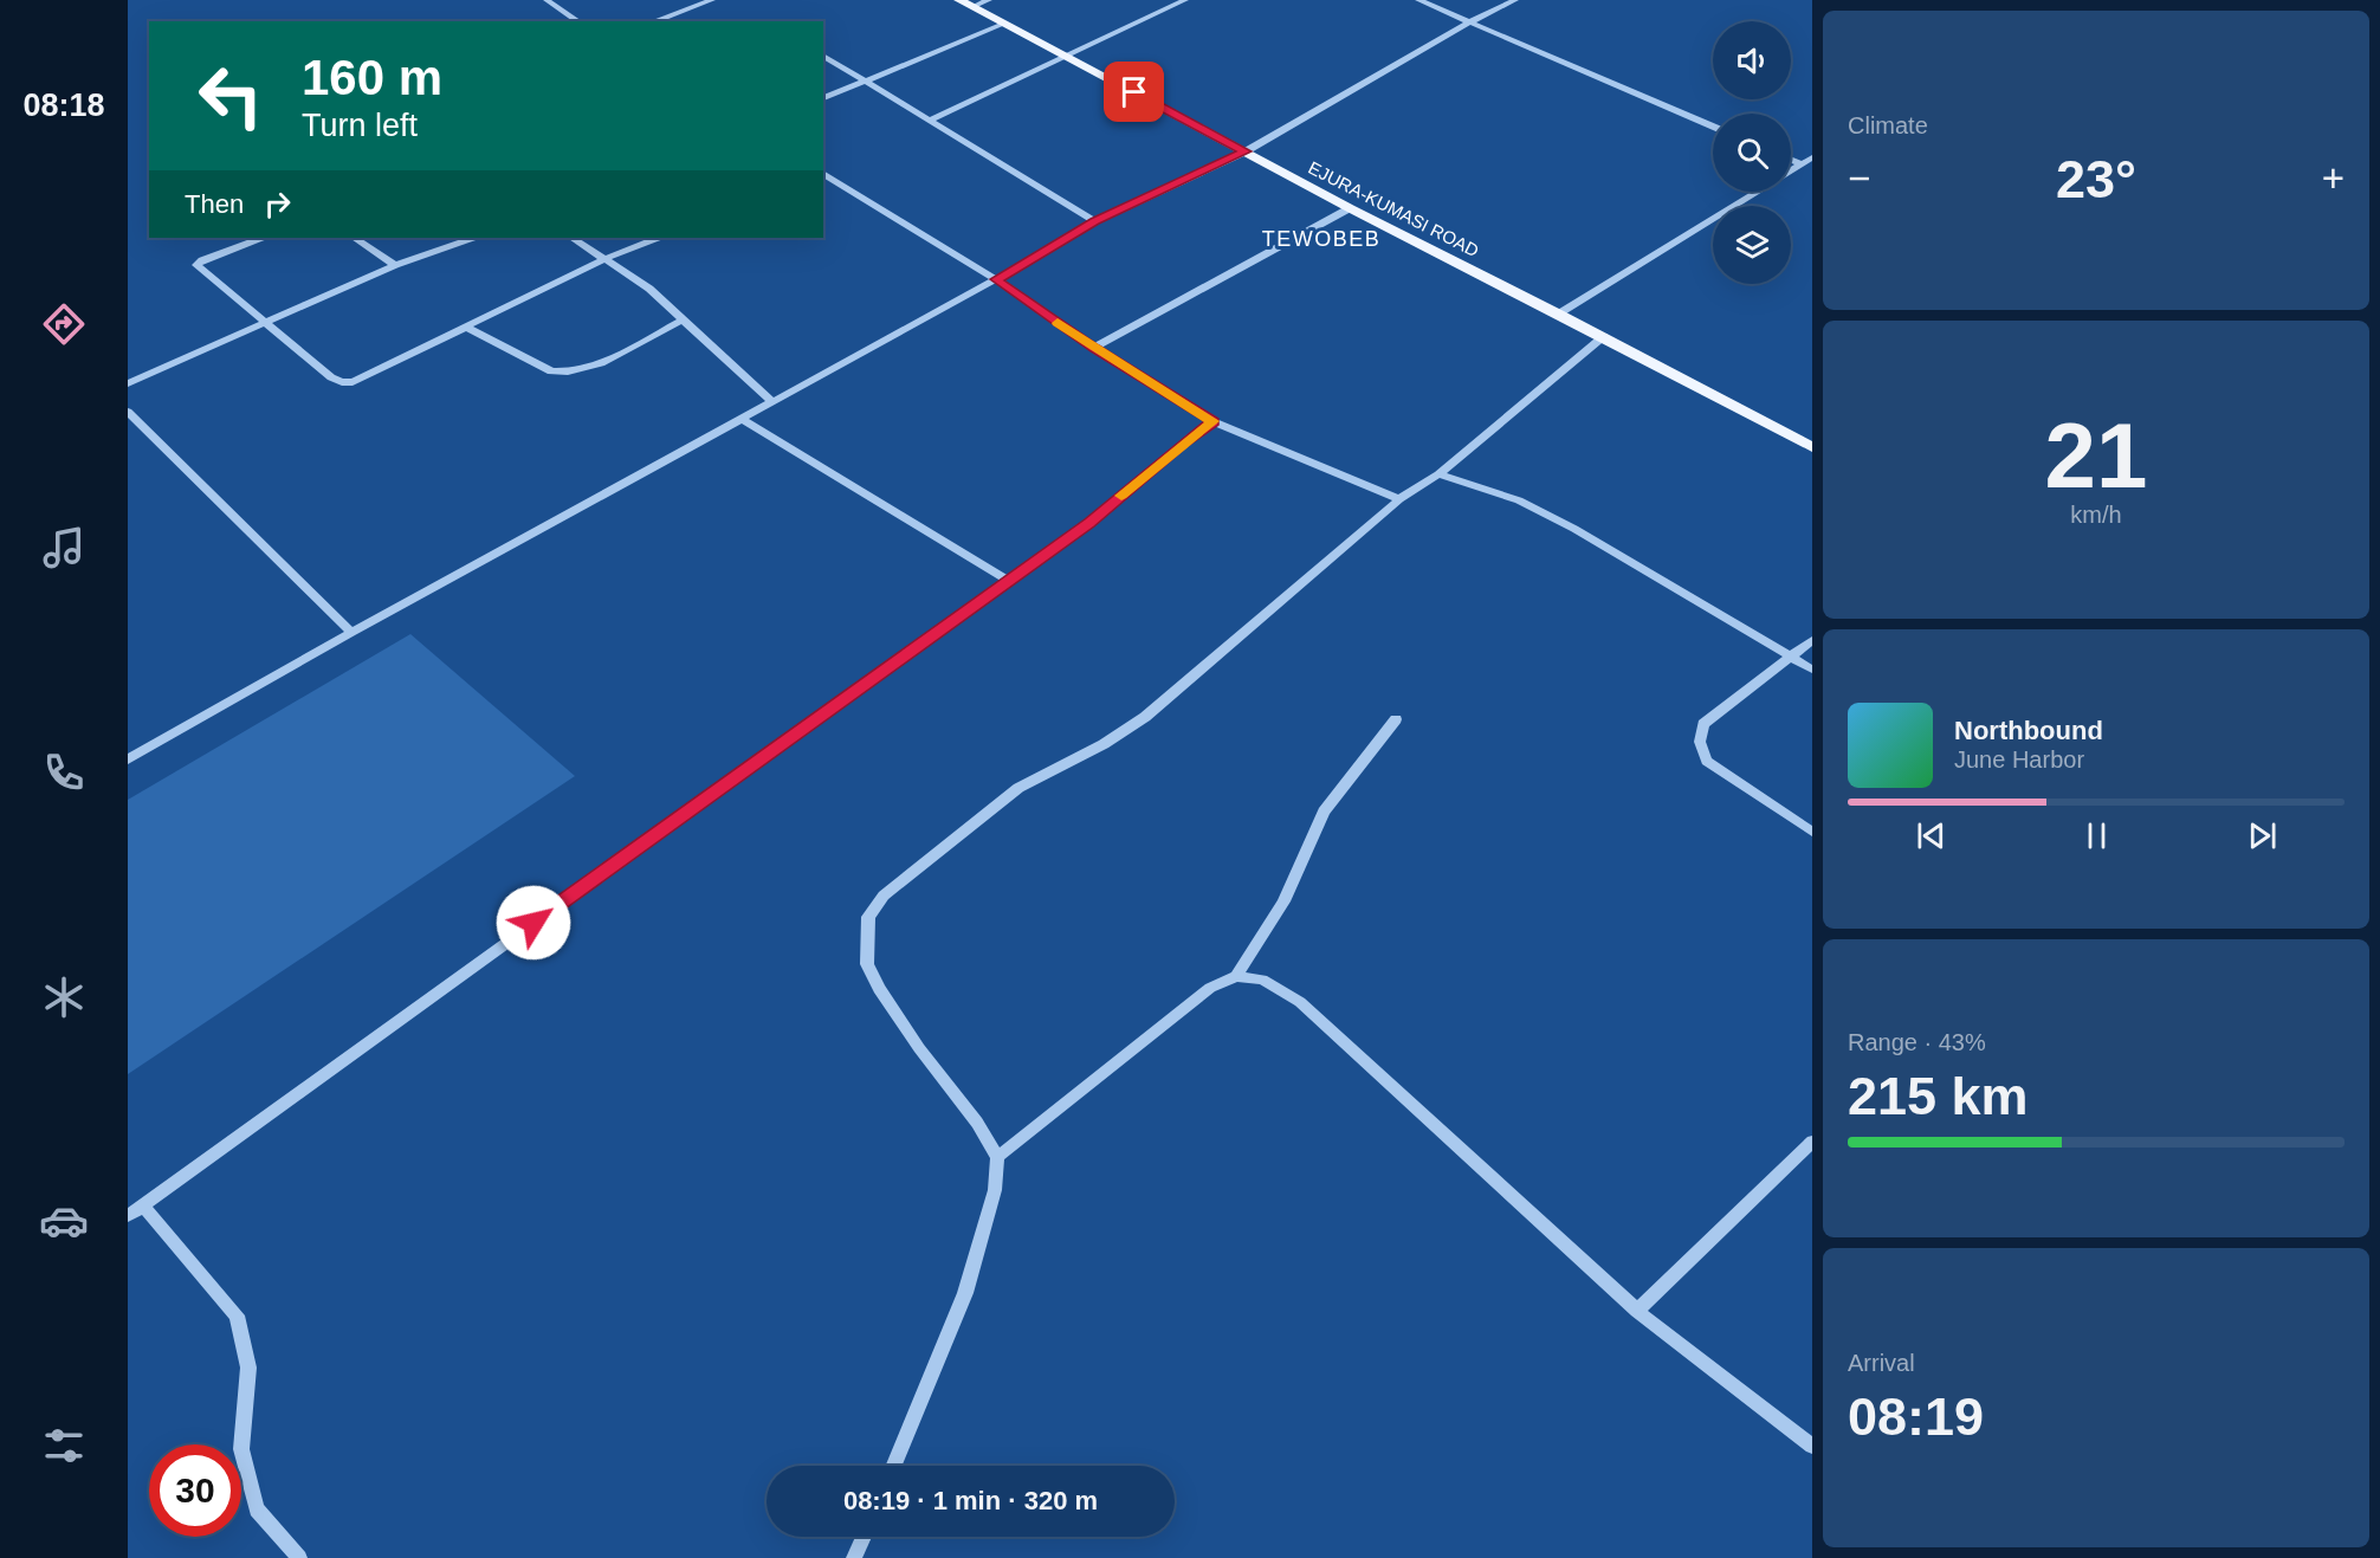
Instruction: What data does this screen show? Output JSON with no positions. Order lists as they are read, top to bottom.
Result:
{
  "streets": {
    "main road": ["EJURA-KUMASI ROAD"]
  },
  "districts": ["TEWOBEB"],
  "page": {
    "tabs": "08:18",
    "tile": [
      "Climate",
      ["21", "km/h"],
      ["Range · 43%", "215 km"],
      ["Arrival", "08:19"]
    ],
    "turn": ["160 m", "Turn left"],
    "heat": ["−", "23°", "+"],
    "then": "Then",
    "song": ["Northbound", "June Harbor"],
    "limit": "30",
    "trip": "08:19 · 1 min · 320 m"
  }
}
